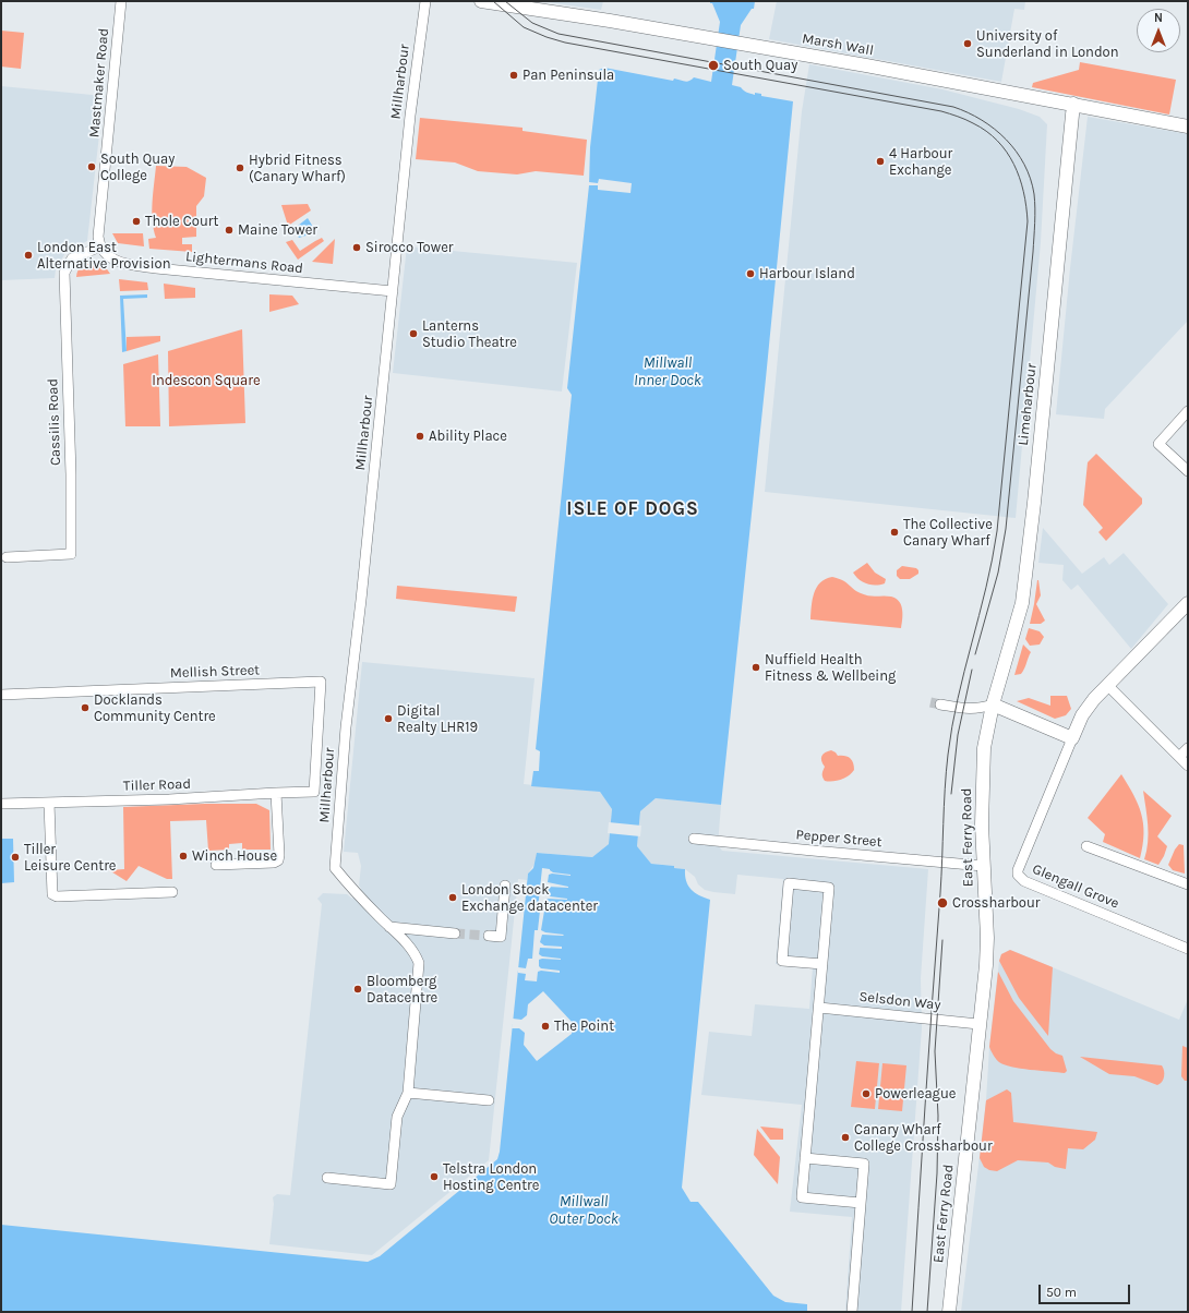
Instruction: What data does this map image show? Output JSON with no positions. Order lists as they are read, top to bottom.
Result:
{
  "streets": {
    "street": [
      "Marsh Wall",
      "Millharbour",
      "Mastmaker Road",
      "Lightermans Road",
      "Limeharbour",
      "Cassilis Road",
      "Mellish Street",
      "Tiller Road",
      "East Ferry Road",
      "Pepper Street",
      "Glengall Grove",
      "Selsdon Way"
    ]
  },
  "crossings": [
    ["Marsh Wall", "Limeharbour"],
    ["Millharbour", "Lightermans Road"],
    ["Mastmaker Road", "Lightermans Road"],
    ["Mastmaker Road", "Cassilis Road"],
    ["Lightermans Road", "Cassilis Road"],
    ["Limeharbour", "East Ferry Road"],
    ["Mellish Street", "Tiller Road"],
    ["East Ferry Road", "Pepper Street"],
    ["East Ferry Road", "Selsdon Way"]
  ],
  "districts": ["ISLE OF DOGS"],
  "water": ["Millwall Inner Dock", "Millwall Outer Dock"],
  "parks": ["Indescon Square"],
  "places": [
    "University of Sunderland in London",
    "South Quay",
    "Pan Peninsula",
    "4 Harbour Exchange",
    "South Quay College",
    "Hybrid Fitness (Canary Wharf)",
    "Thole Court",
    "Maine Tower",
    "Sirocco Tower",
    "London East Alternative Provision",
    "Harbour Island",
    "Lanterns Studio Theatre",
    "Ability Place",
    "The Collective Canary Wharf",
    "Nuffield Health Fitness & Wellbeing",
    "Docklands Community Centre",
    "Digital Realty LHR19",
    "Winch House",
    "Tiller Leisure Centre",
    "London Stock Exchange datacenter",
    "Crossharbour",
    "Bloomberg Datacentre",
    "The Point",
    "Powerleague",
    "Canary Wharf College Crossharbour",
    "Telstra London Hosting Centre"
  ],
  "scale_bar": "50 m",
  "north": "top"
}
